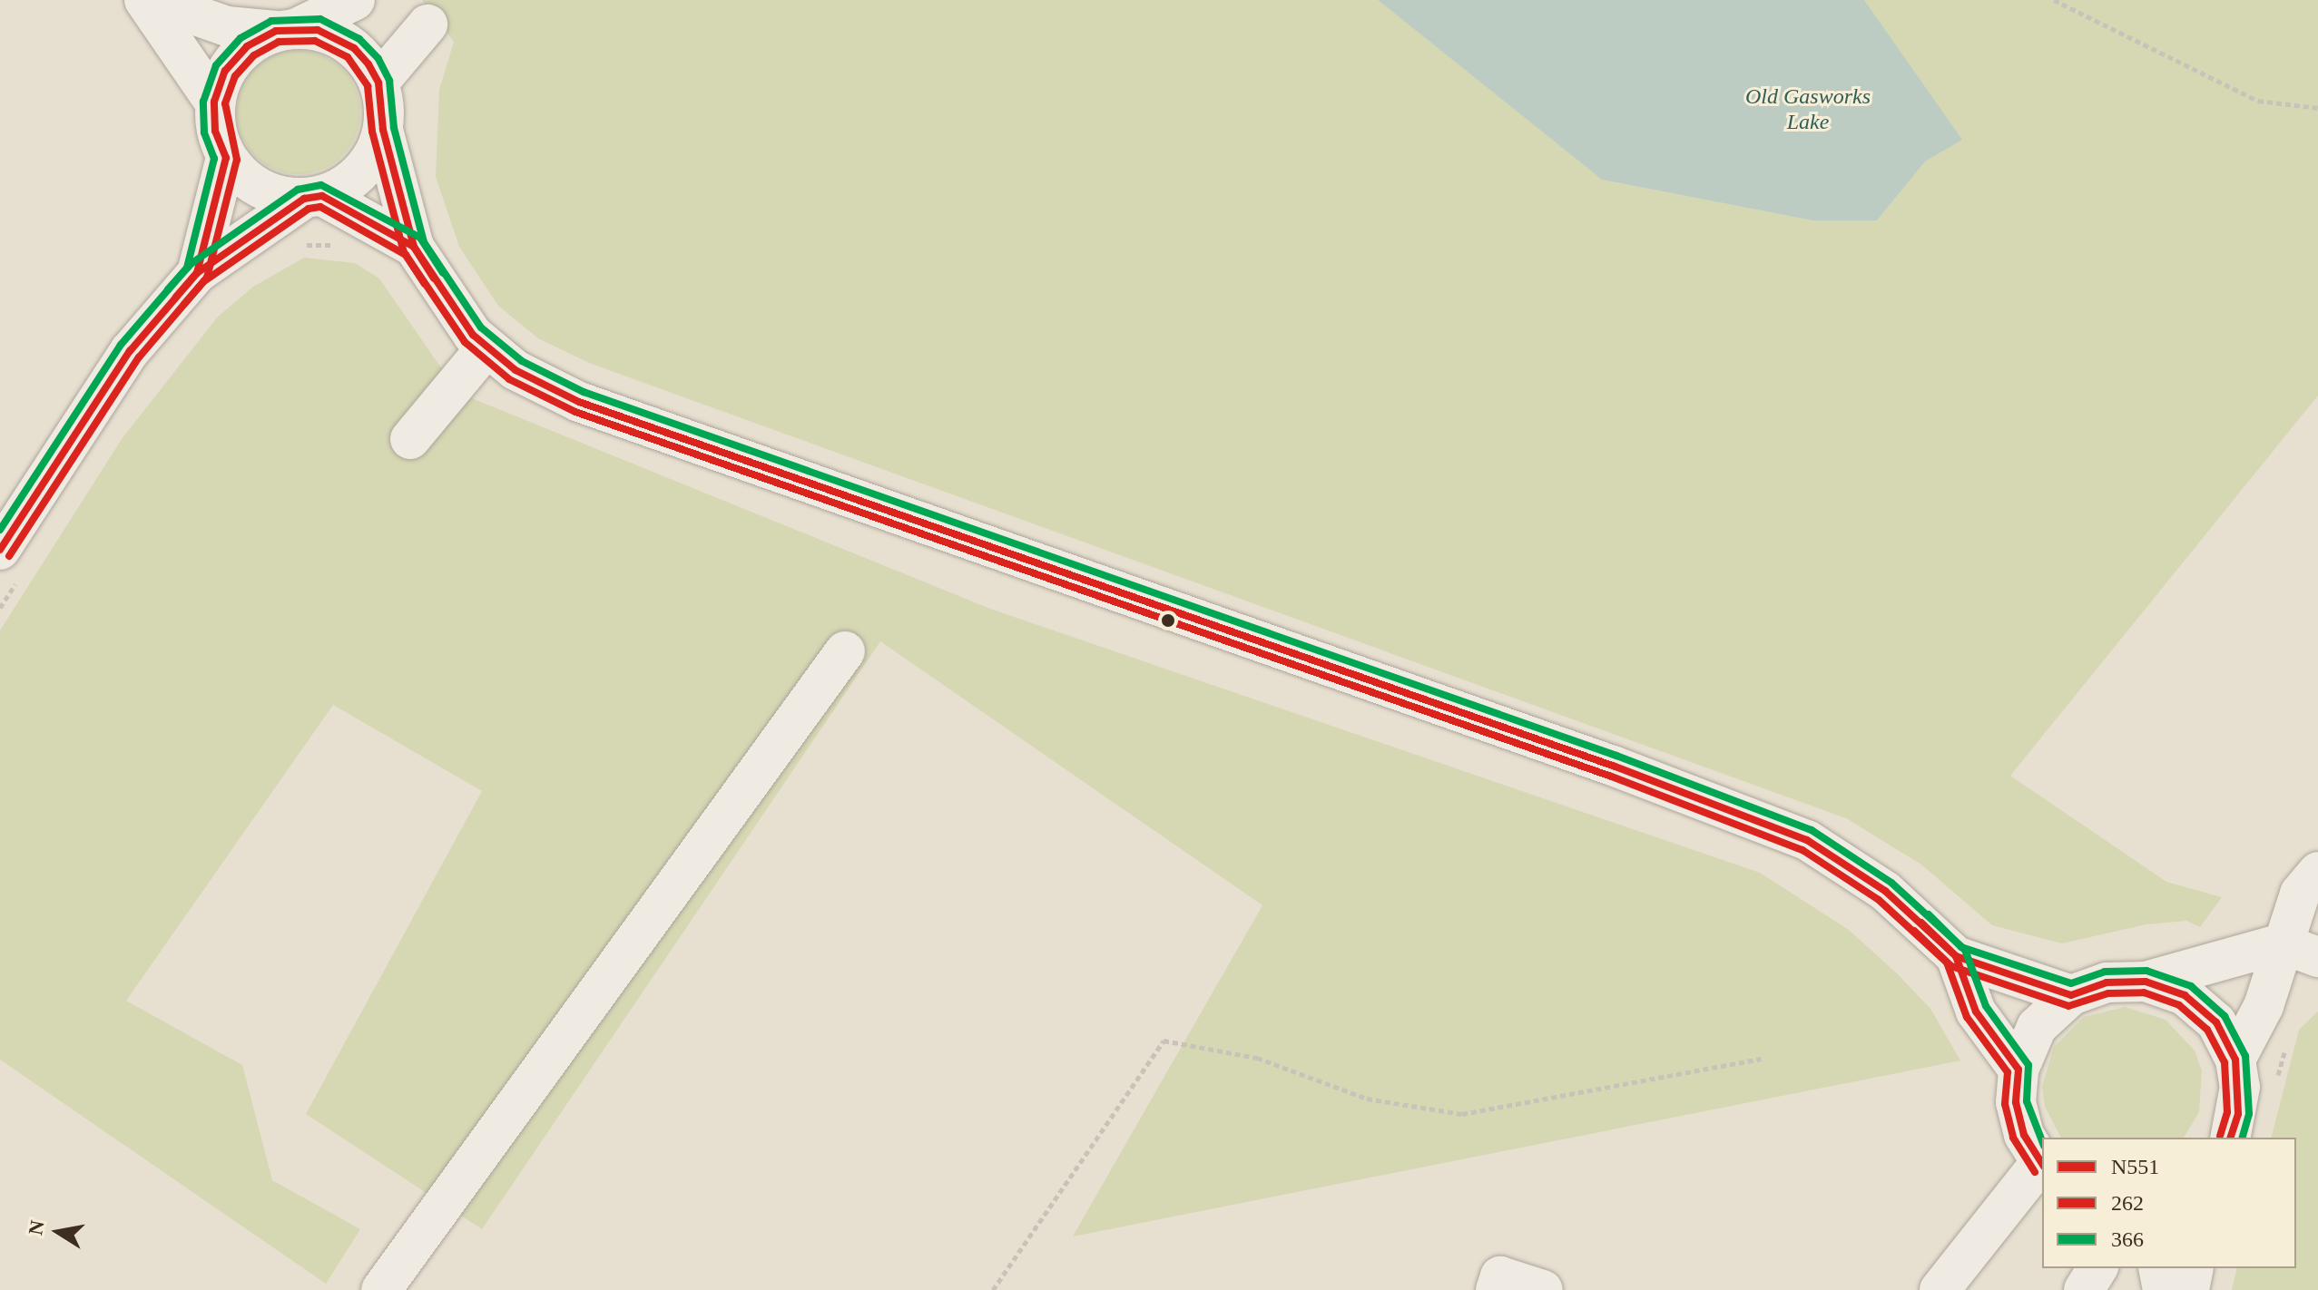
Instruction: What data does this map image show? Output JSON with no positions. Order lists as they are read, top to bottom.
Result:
{
  "water": ["Old Gasworks Lake"],
  "lines": ["transit line 366", "transit line N551", "transit line 262"],
  "legend": ["N551", "262", "366"],
  "north": "left"
}
